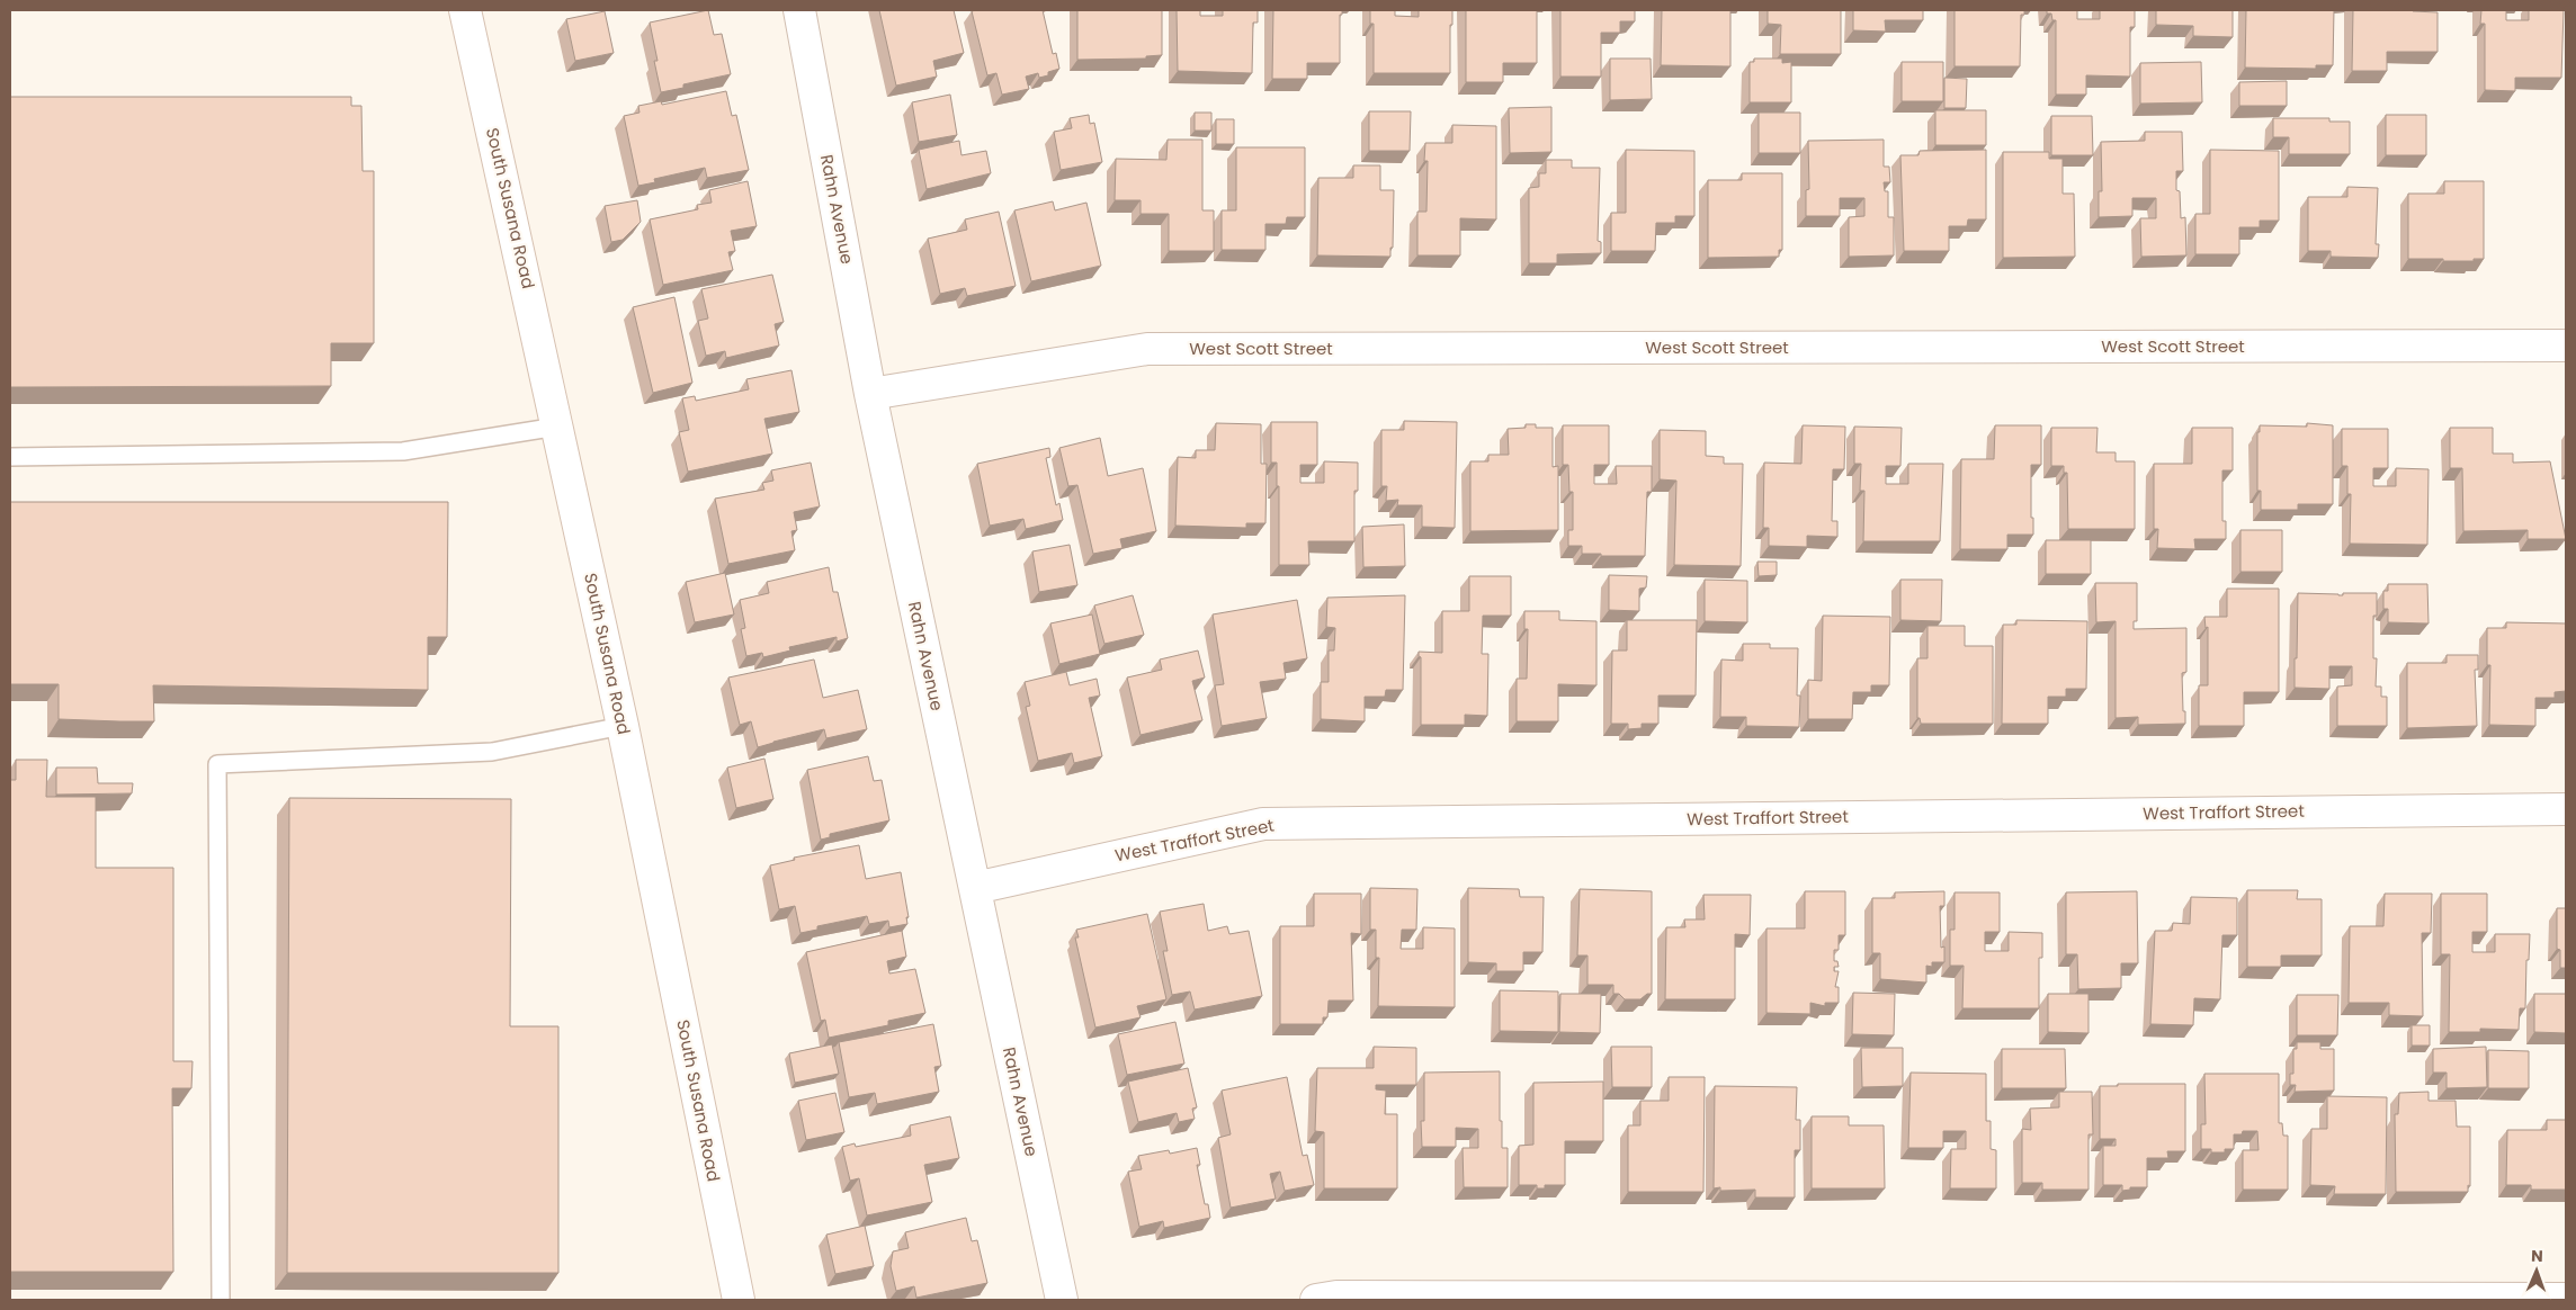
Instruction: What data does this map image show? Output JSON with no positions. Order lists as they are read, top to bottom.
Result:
{
  "streets": {
    "street": [
      "South Susana Road",
      "Rahn Avenue",
      "West Scott Street",
      "West Traffort Street"
    ]
  },
  "crossings": [
    ["Rahn Avenue", "West Scott Street"],
    ["Rahn Avenue", "West Traffort Street"]
  ],
  "north": "top"
}
